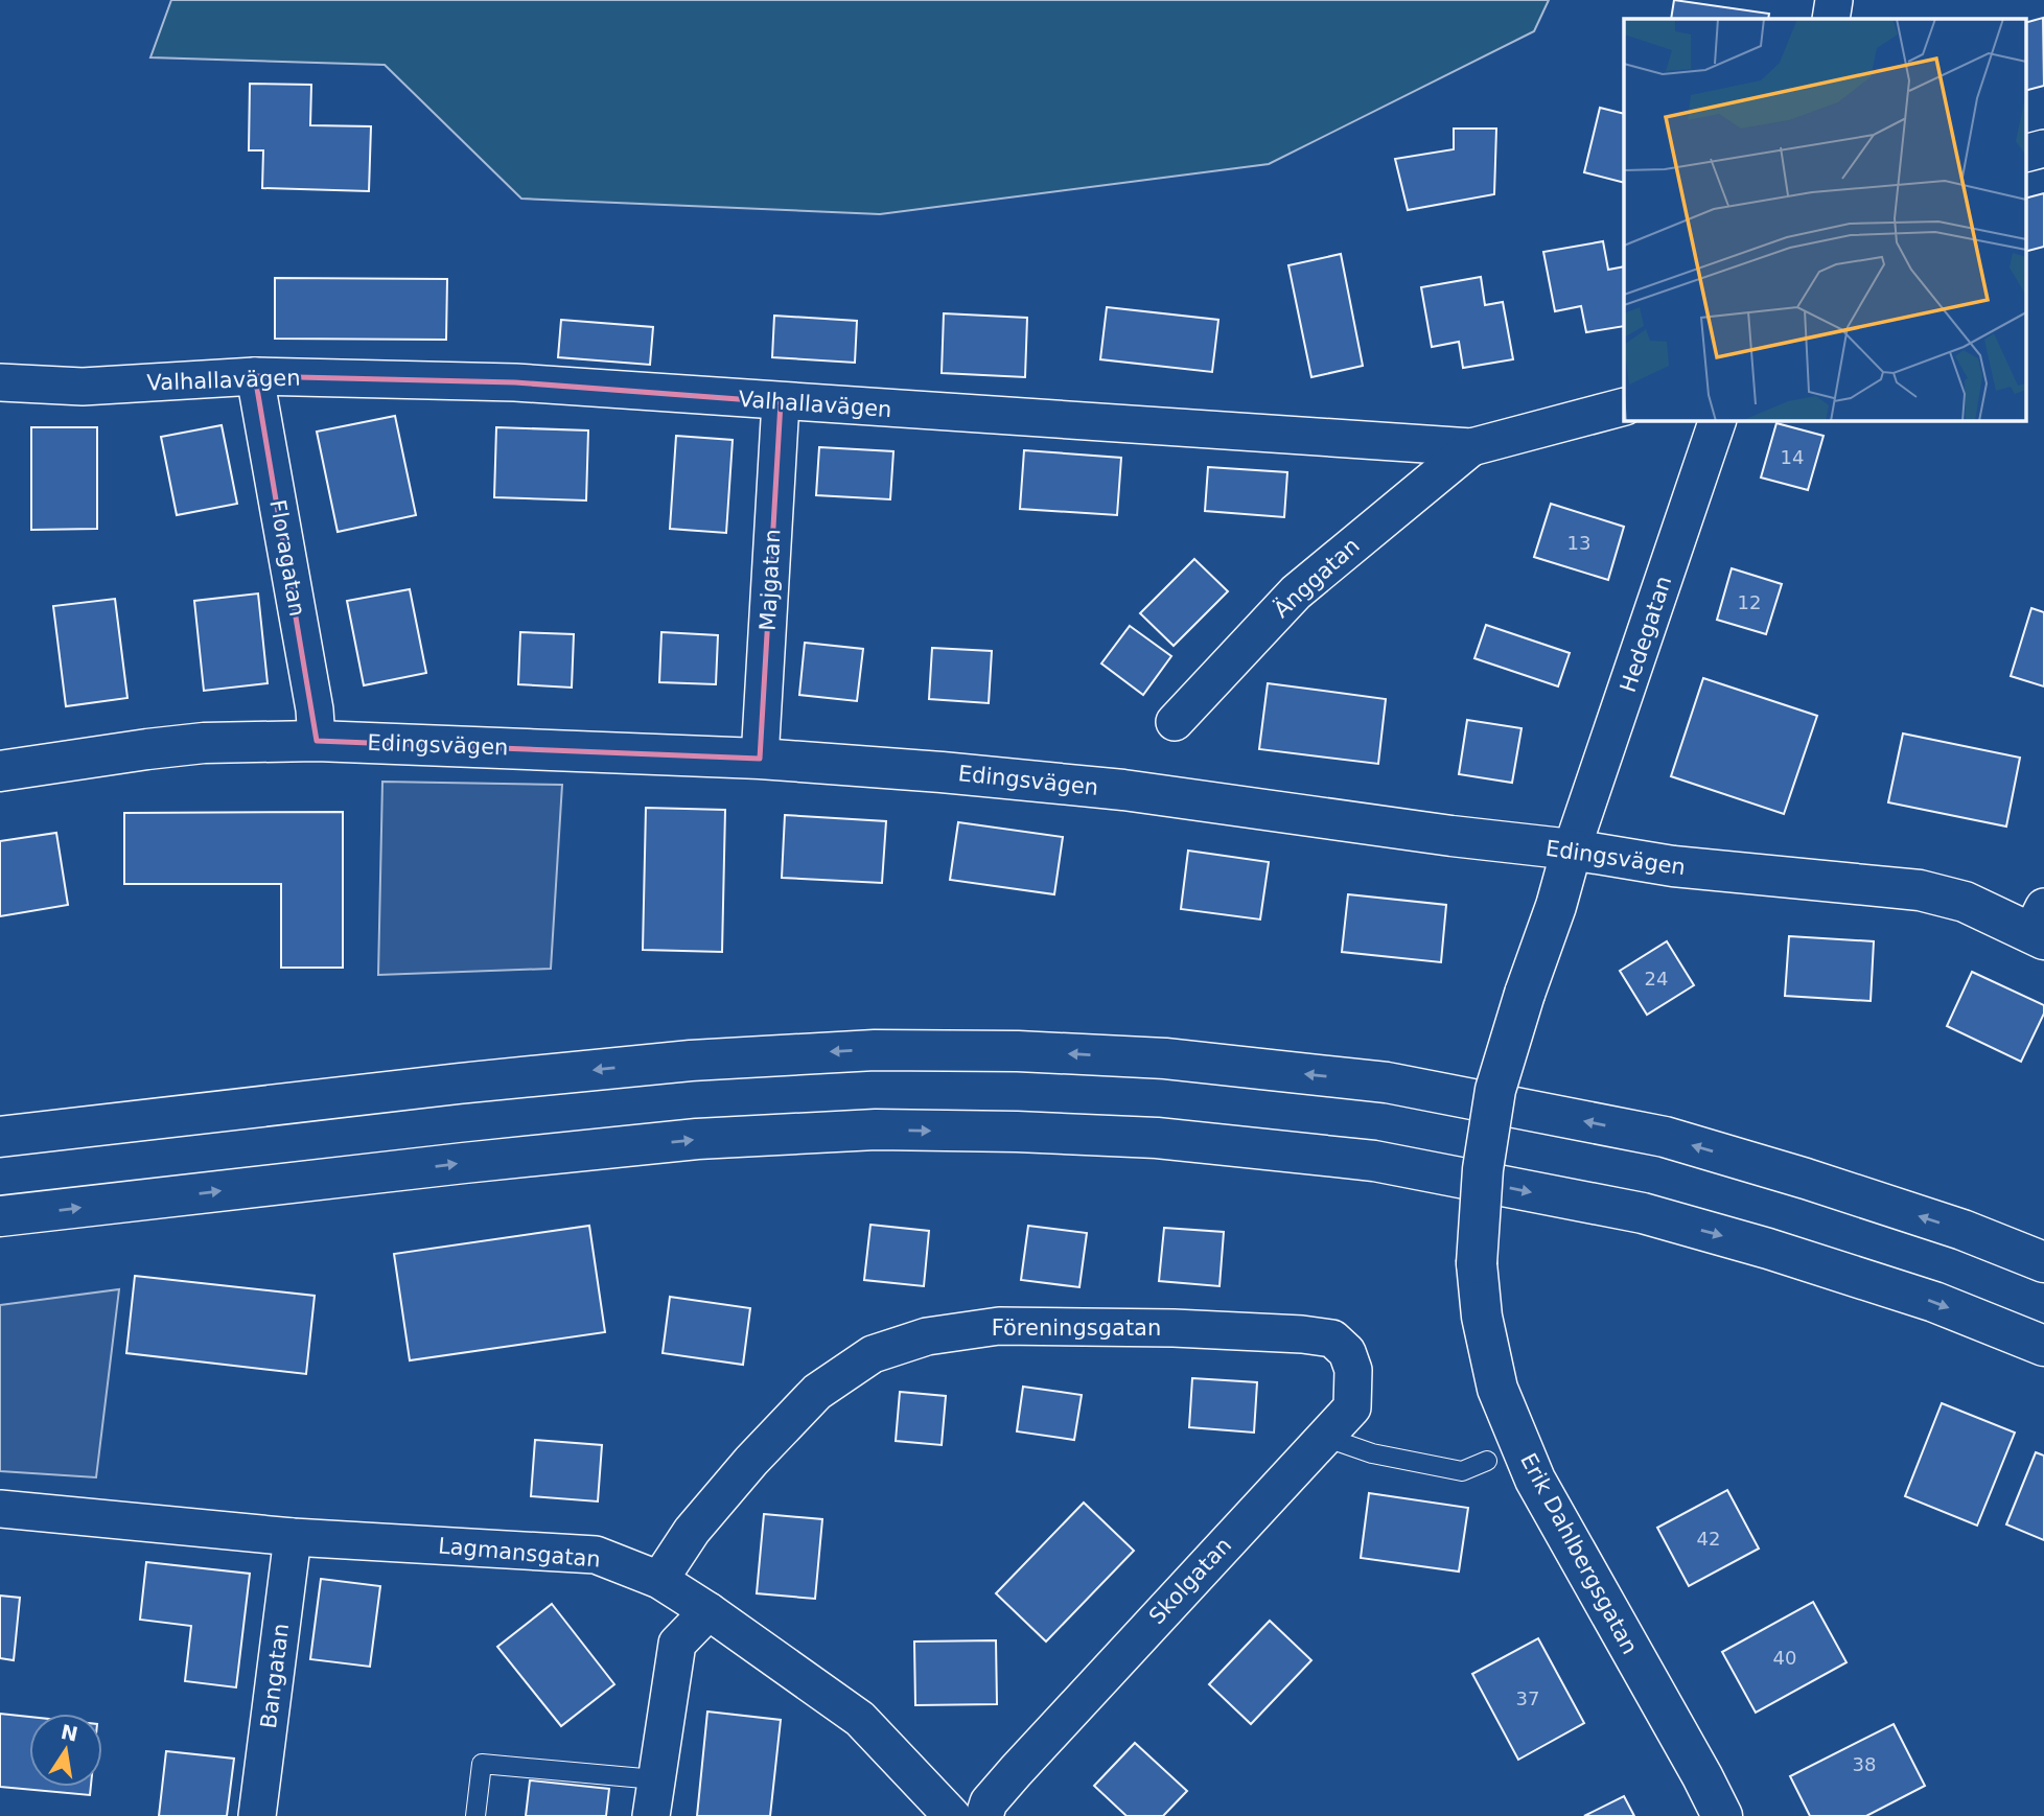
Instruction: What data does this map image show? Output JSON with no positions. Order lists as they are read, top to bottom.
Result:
{
  "streets": {
    "main road": ["Edingsvägen", "Erik Dahlbergsgatan"],
    "street": [
      "Valhallavägen",
      "Floragatan",
      "Änggatan",
      "Majgatan",
      "Hedegatan",
      "Föreningsgatan",
      "Lagmansgatan",
      "Skolgatan",
      "Bangatan"
    ]
  },
  "crossings": [
    ["Valhallavägen", "Floragatan"],
    ["Valhallavägen", "Änggatan"],
    ["Valhallavägen", "Majgatan"],
    ["Floragatan", "Edingsvägen"],
    ["Majgatan", "Edingsvägen"],
    ["Hedegatan", "Edingsvägen"],
    ["Hedegatan", "Erik Dahlbergsgatan"],
    ["Edingsvägen", "Erik Dahlbergsgatan"],
    ["Föreningsgatan", "Lagmansgatan"],
    ["Föreningsgatan", "Skolgatan"],
    ["Lagmansgatan", "Bangatan"]
  ],
  "house_numbers": [
    "14",
    "13",
    "12",
    "24",
    "42",
    "40",
    "37",
    "38"
  ],
  "north": "top"
}
